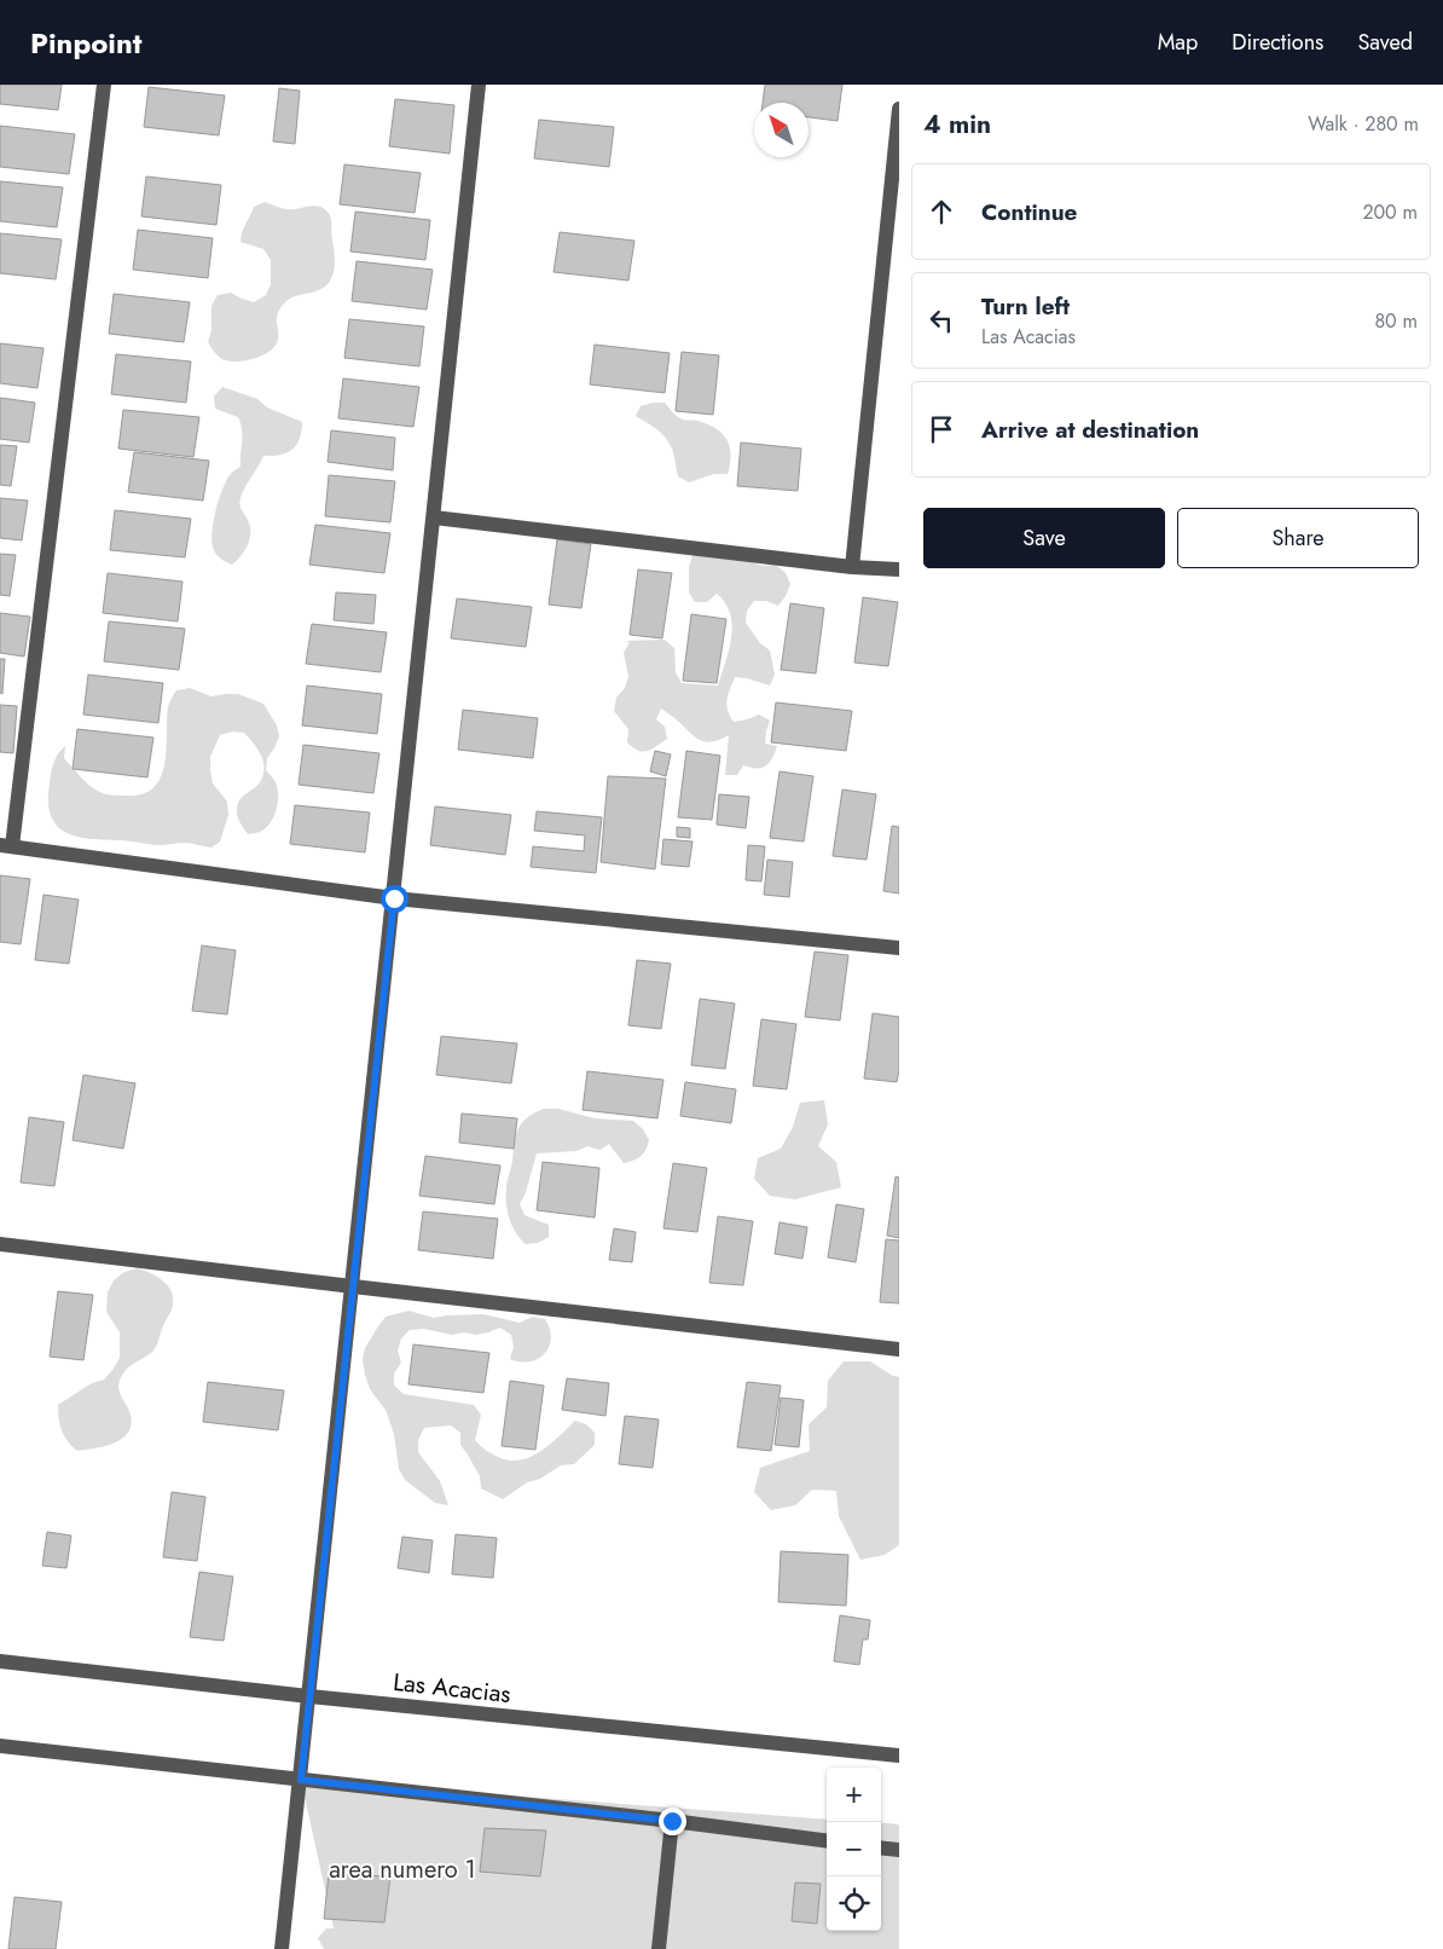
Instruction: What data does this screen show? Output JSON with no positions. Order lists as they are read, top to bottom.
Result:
{
  "streets": {
    "street": ["Las Acacias"]
  },
  "parks": ["area numero 1"],
  "north": "top left",
  "page": {
    "header": "Pinpoint",
    "nav": ["Map", "Directions", "Saved"],
    "heading": ["4 min", "Walk · 280 m"],
    "list": [
      ["Continue", "200 m"],
      ["Turn left", "Las Acacias", "80 m"],
      "Arrive at destination"
    ],
    "buttons": ["Save", "Share"],
    "map_buttons": ["+", "−"]
  }
}
